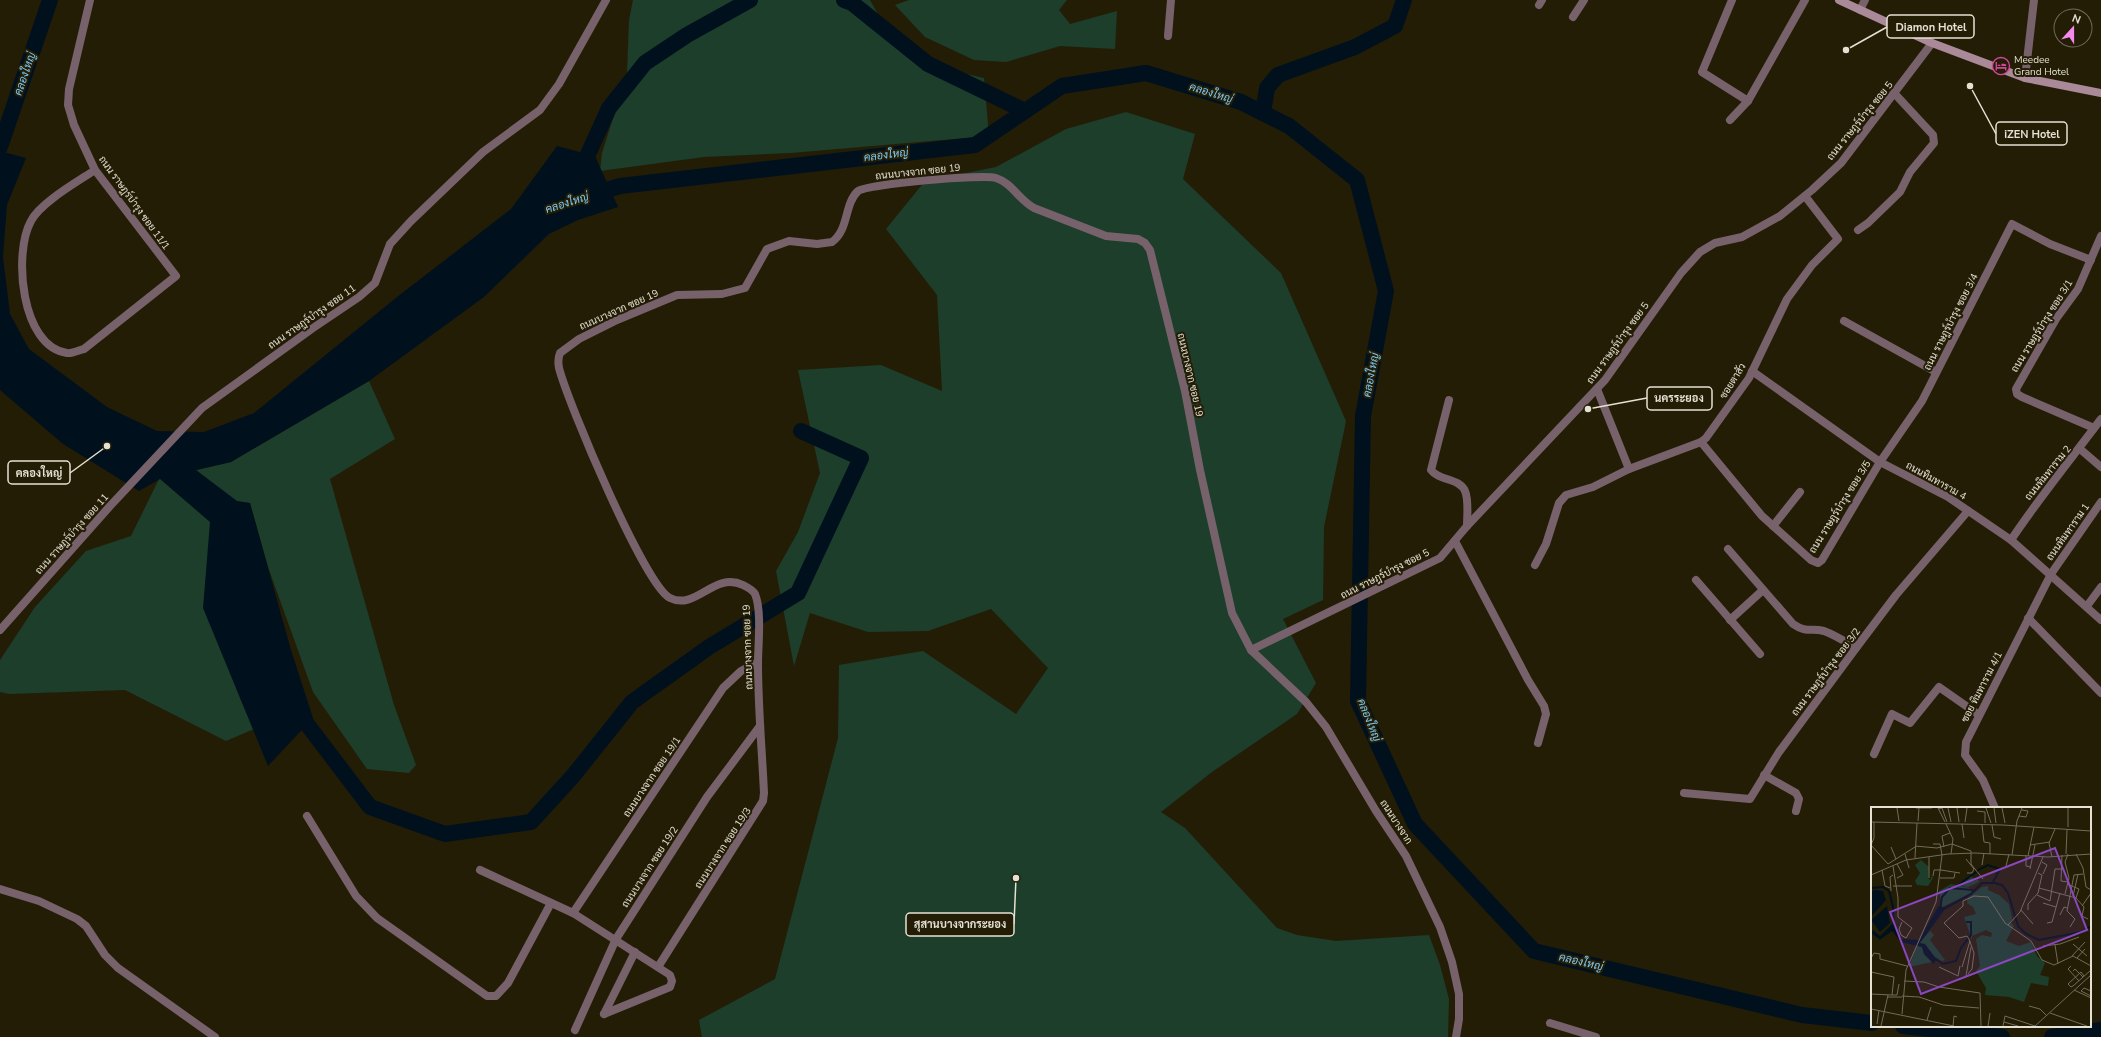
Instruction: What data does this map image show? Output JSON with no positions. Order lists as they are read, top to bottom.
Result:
{
  "streets": {
    "street": [
      "ถนน ราษฎร์บำรุง ซอย 5",
      "ถนนบางจาก ซอย 19",
      "ถนน ราษฎร์บำรุง ซอย 11/1",
      "ถนน ราษฎร์บำรุง ซอย 11",
      "ถนน ราษฎร์บำรุง ซอย 3/4",
      "ถนน ราษฎร์บำรุง ซอย 3/1",
      "ซอยตาสัว",
      "ถนนทิมทาราม 2",
      "ถนนทิมทาราม 4",
      "ถนน ราษฎร์บำรุง ซอย 3/5",
      "ถนนทิมทาราม 1",
      "ถนน ราษฎร์บำรุง ซอย 3/2",
      "ซอย ทิมทาราม 4/1",
      "ถนนบางจาก ซอย 19/1",
      "ถนนบางจาก",
      "ถนนบางจาก ซอย 19/3",
      "ถนนบางจาก ซอย 19/2"
    ]
  },
  "crossings": [
    ["ถนน ราษฎร์บำรุง ซอย 5", "ถนนบางจาก ซอย 19"],
    ["ถนน ราษฎร์บำรุง ซอย 5", "ซอยตาสัว"],
    ["ถนน ราษฎร์บำรุง ซอย 5", "ถนนบางจาก"],
    ["ถนนบางจาก ซอย 19", "ถนนบางจาก ซอย 19/1"],
    ["ถนนบางจาก ซอย 19", "ถนนบางจาก"],
    ["ถนนบางจาก ซอย 19", "ถนนบางจาก ซอย 19/3"],
    ["ถนนบางจาก ซอย 19", "ถนนบางจาก ซอย 19/2"],
    ["ถนน ราษฎร์บำรุง ซอย 3/4", "ถนน ราษฎร์บำรุง ซอย 3/1"],
    ["ถนน ราษฎร์บำรุง ซอย 3/4", "ถนนทิมทาราม 4"],
    ["ถนน ราษฎร์บำรุง ซอย 3/4", "ถนน ราษฎร์บำรุง ซอย 3/5"],
    ["ถนน ราษฎร์บำรุง ซอย 3/1", "ถนนทิมทาราม 2"],
    ["ซอยตาสัว", "ถนนทิมทาราม 4"],
    ["ซอยตาสัว", "ถนน ราษฎร์บำรุง ซอย 3/5"],
    ["ถนนทิมทาราม 2", "ถนนทิมทาราม 4"],
    ["ถนนทิมทาราม 4", "ถนน ราษฎร์บำรุง ซอย 3/5"],
    ["ถนนทิมทาราม 4", "ถนนทิมทาราม 1"],
    ["ถนนทิมทาราม 4", "ถนน ราษฎร์บำรุง ซอย 3/2"],
    ["ถนนทิมทาราม 4", "ซอย ทิมทาราม 4/1"],
    ["ถนนทิมทาราม 1", "ซอย ทิมทาราม 4/1"],
    ["ถนนบางจาก ซอย 19/3", "ถนนบางจาก ซอย 19/2"]
  ],
  "water": ["คลองใหญ่"],
  "places": {
    "other": [
      "Diamon Hotel",
      "iZEN Hotel",
      "นครระยอง",
      "คลองใหญ่",
      "สุสานบางจากระยอง"
    ],
    "hotel": ["Meedee Grand Hotel"]
  },
  "north": "top"
}
